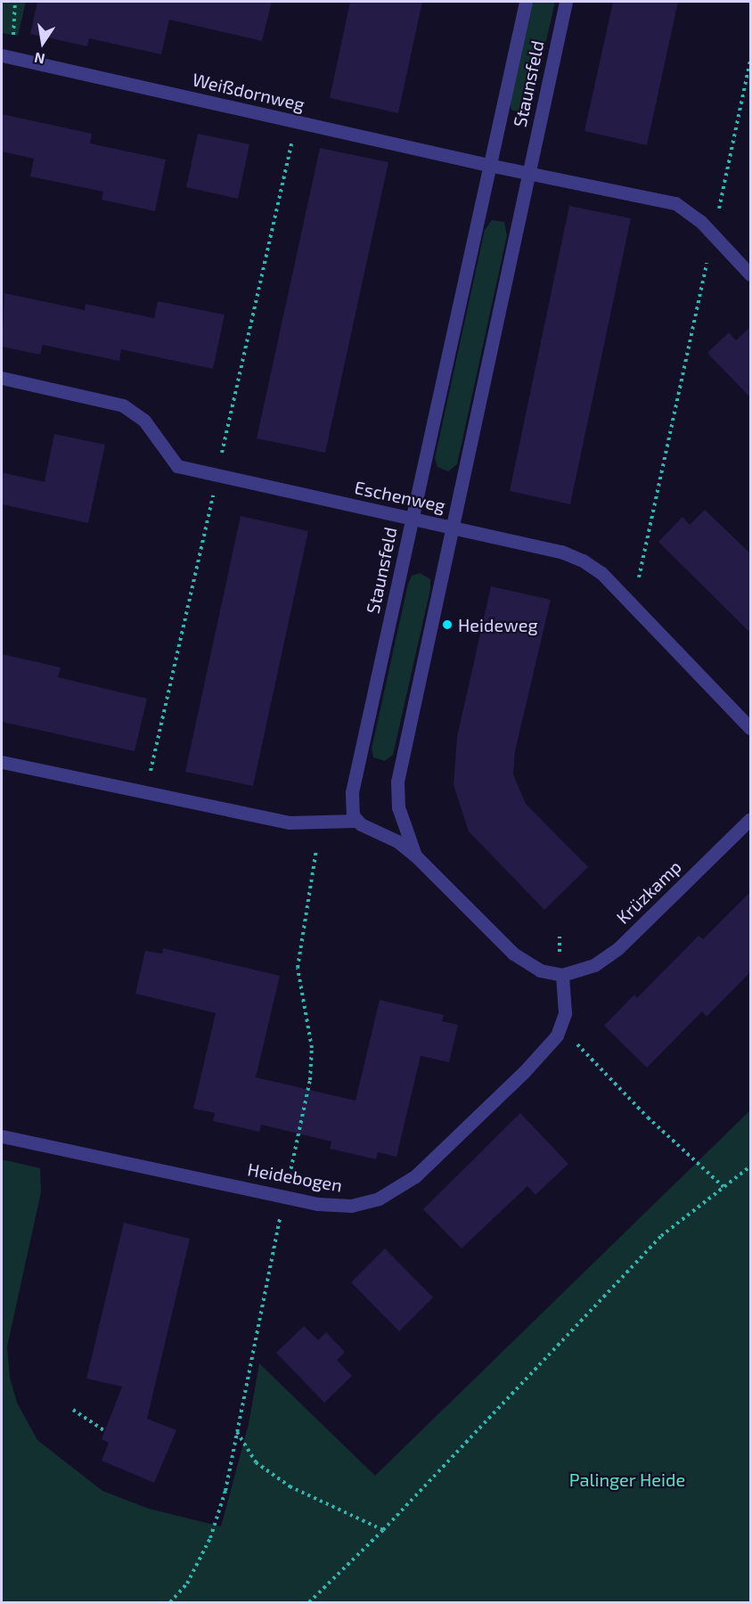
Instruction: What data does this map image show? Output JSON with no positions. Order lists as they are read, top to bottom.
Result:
{
  "streets": {
    "street": [
      "Staunsfeld",
      "Weißdornweg",
      "Eschenweg",
      "Krüzkamp",
      "Heidebogen"
    ]
  },
  "crossings": [
    ["Staunsfeld", "Weißdornweg"],
    ["Staunsfeld", "Eschenweg"],
    ["Staunsfeld", "Krüzkamp"],
    ["Staunsfeld", "Heidebogen"],
    ["Krüzkamp", "Heidebogen"]
  ],
  "parks": ["Palinger Heide"],
  "places": ["Heideweg"],
  "north": "bottom"
}
